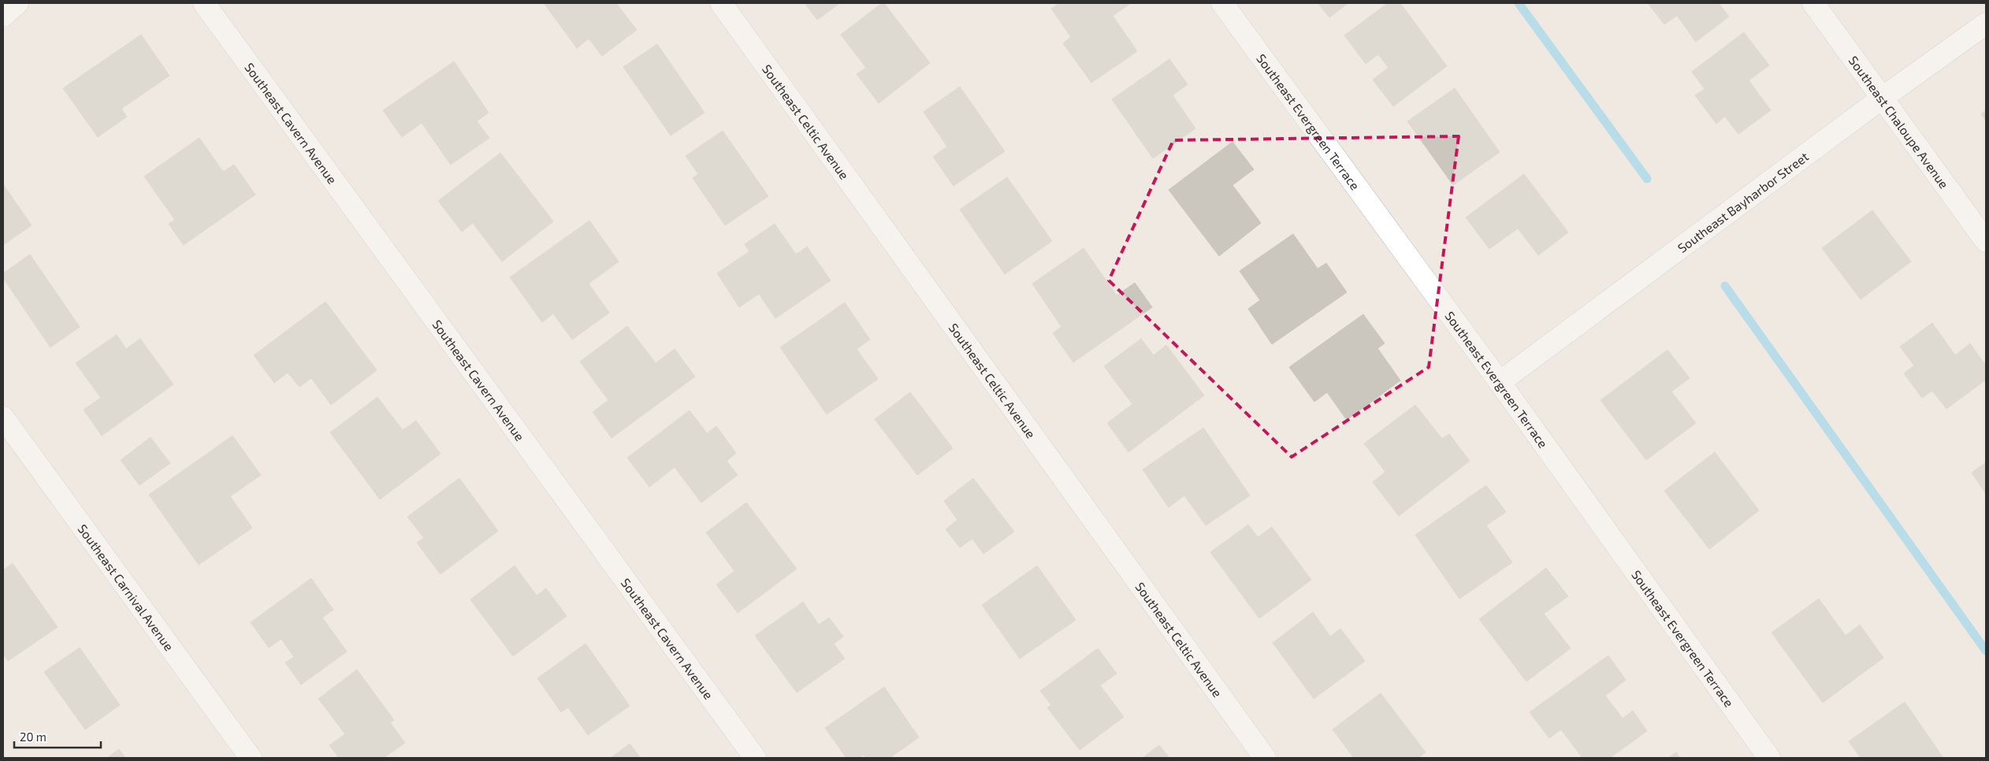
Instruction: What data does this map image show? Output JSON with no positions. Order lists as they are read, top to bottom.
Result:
{
  "streets": {
    "street": [
      "Southeast Celtic Avenue",
      "Southeast Evergreen Terrace",
      "Southeast Chaloupe Avenue",
      "Southeast Cavern Avenue",
      "Southeast Bayharbor Street",
      "Southeast Carnival Avenue"
    ]
  },
  "crossings": [
    ["Southeast Evergreen Terrace", "Southeast Bayharbor Street"],
    ["Southeast Chaloupe Avenue", "Southeast Bayharbor Street"]
  ],
  "scale_bar": "20 m"
}
